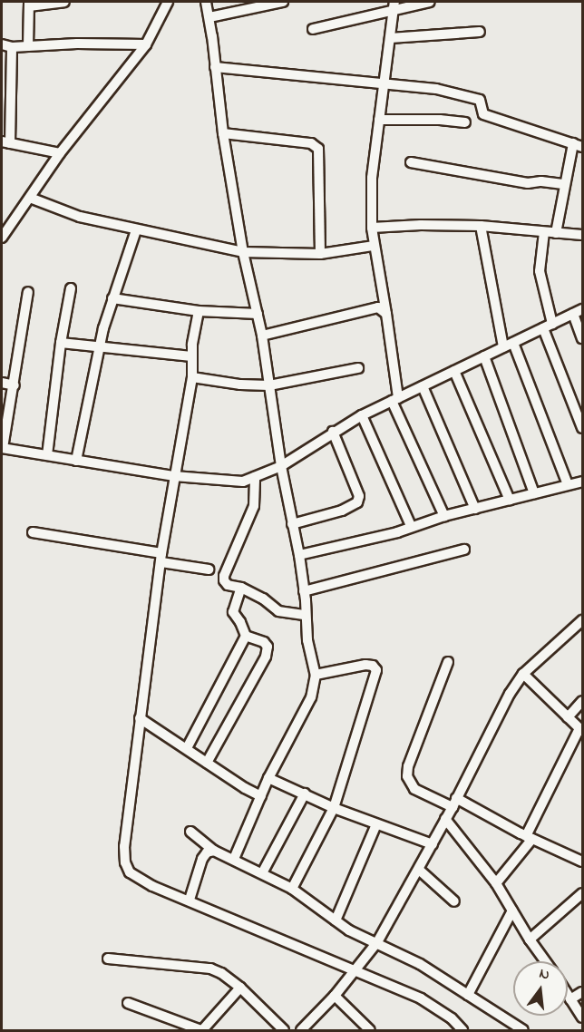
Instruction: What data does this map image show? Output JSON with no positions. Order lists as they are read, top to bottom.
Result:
{
  "north": "top"
}
